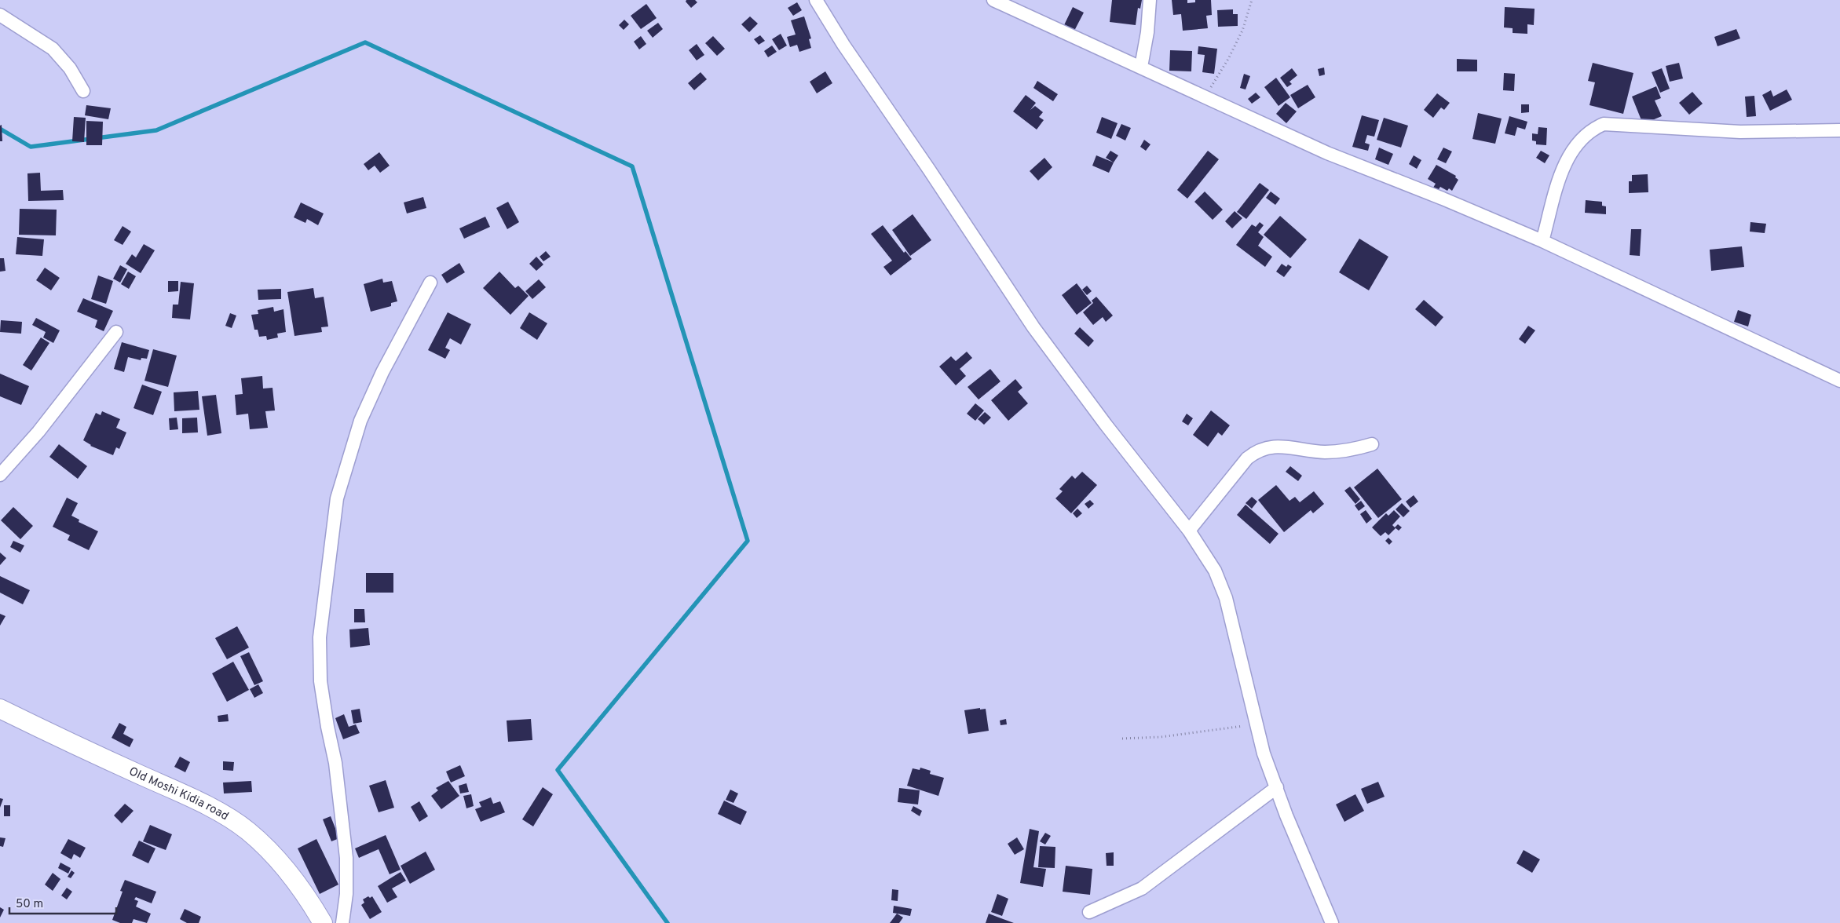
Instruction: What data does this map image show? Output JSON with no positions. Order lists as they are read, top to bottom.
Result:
{
  "streets": {
    "street": ["Old Moshi Kidia road"]
  },
  "scale_bar": "50 m"
}
